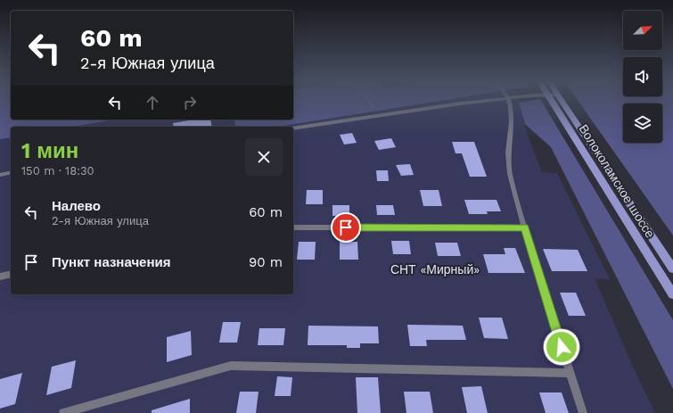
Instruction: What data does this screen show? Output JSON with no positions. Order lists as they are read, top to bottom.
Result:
{
  "streets": {
    "main road": ["Волоколамское шоссе"]
  },
  "parks": ["СНТ «Мирный»"],
  "north": "top right",
  "page": {
    "turn": ["60 m", "2-я Южная улица"],
    "heading": ["1 мин", "150 m · 18:30"],
    "list": [
      {
        "name": "Налево",
        "note": "2-я Южная улица",
        "value": "60 m"
      },
      {
        "name": "Пункт назначения",
        "value": "90 m"
      }
    ]
  }
}
